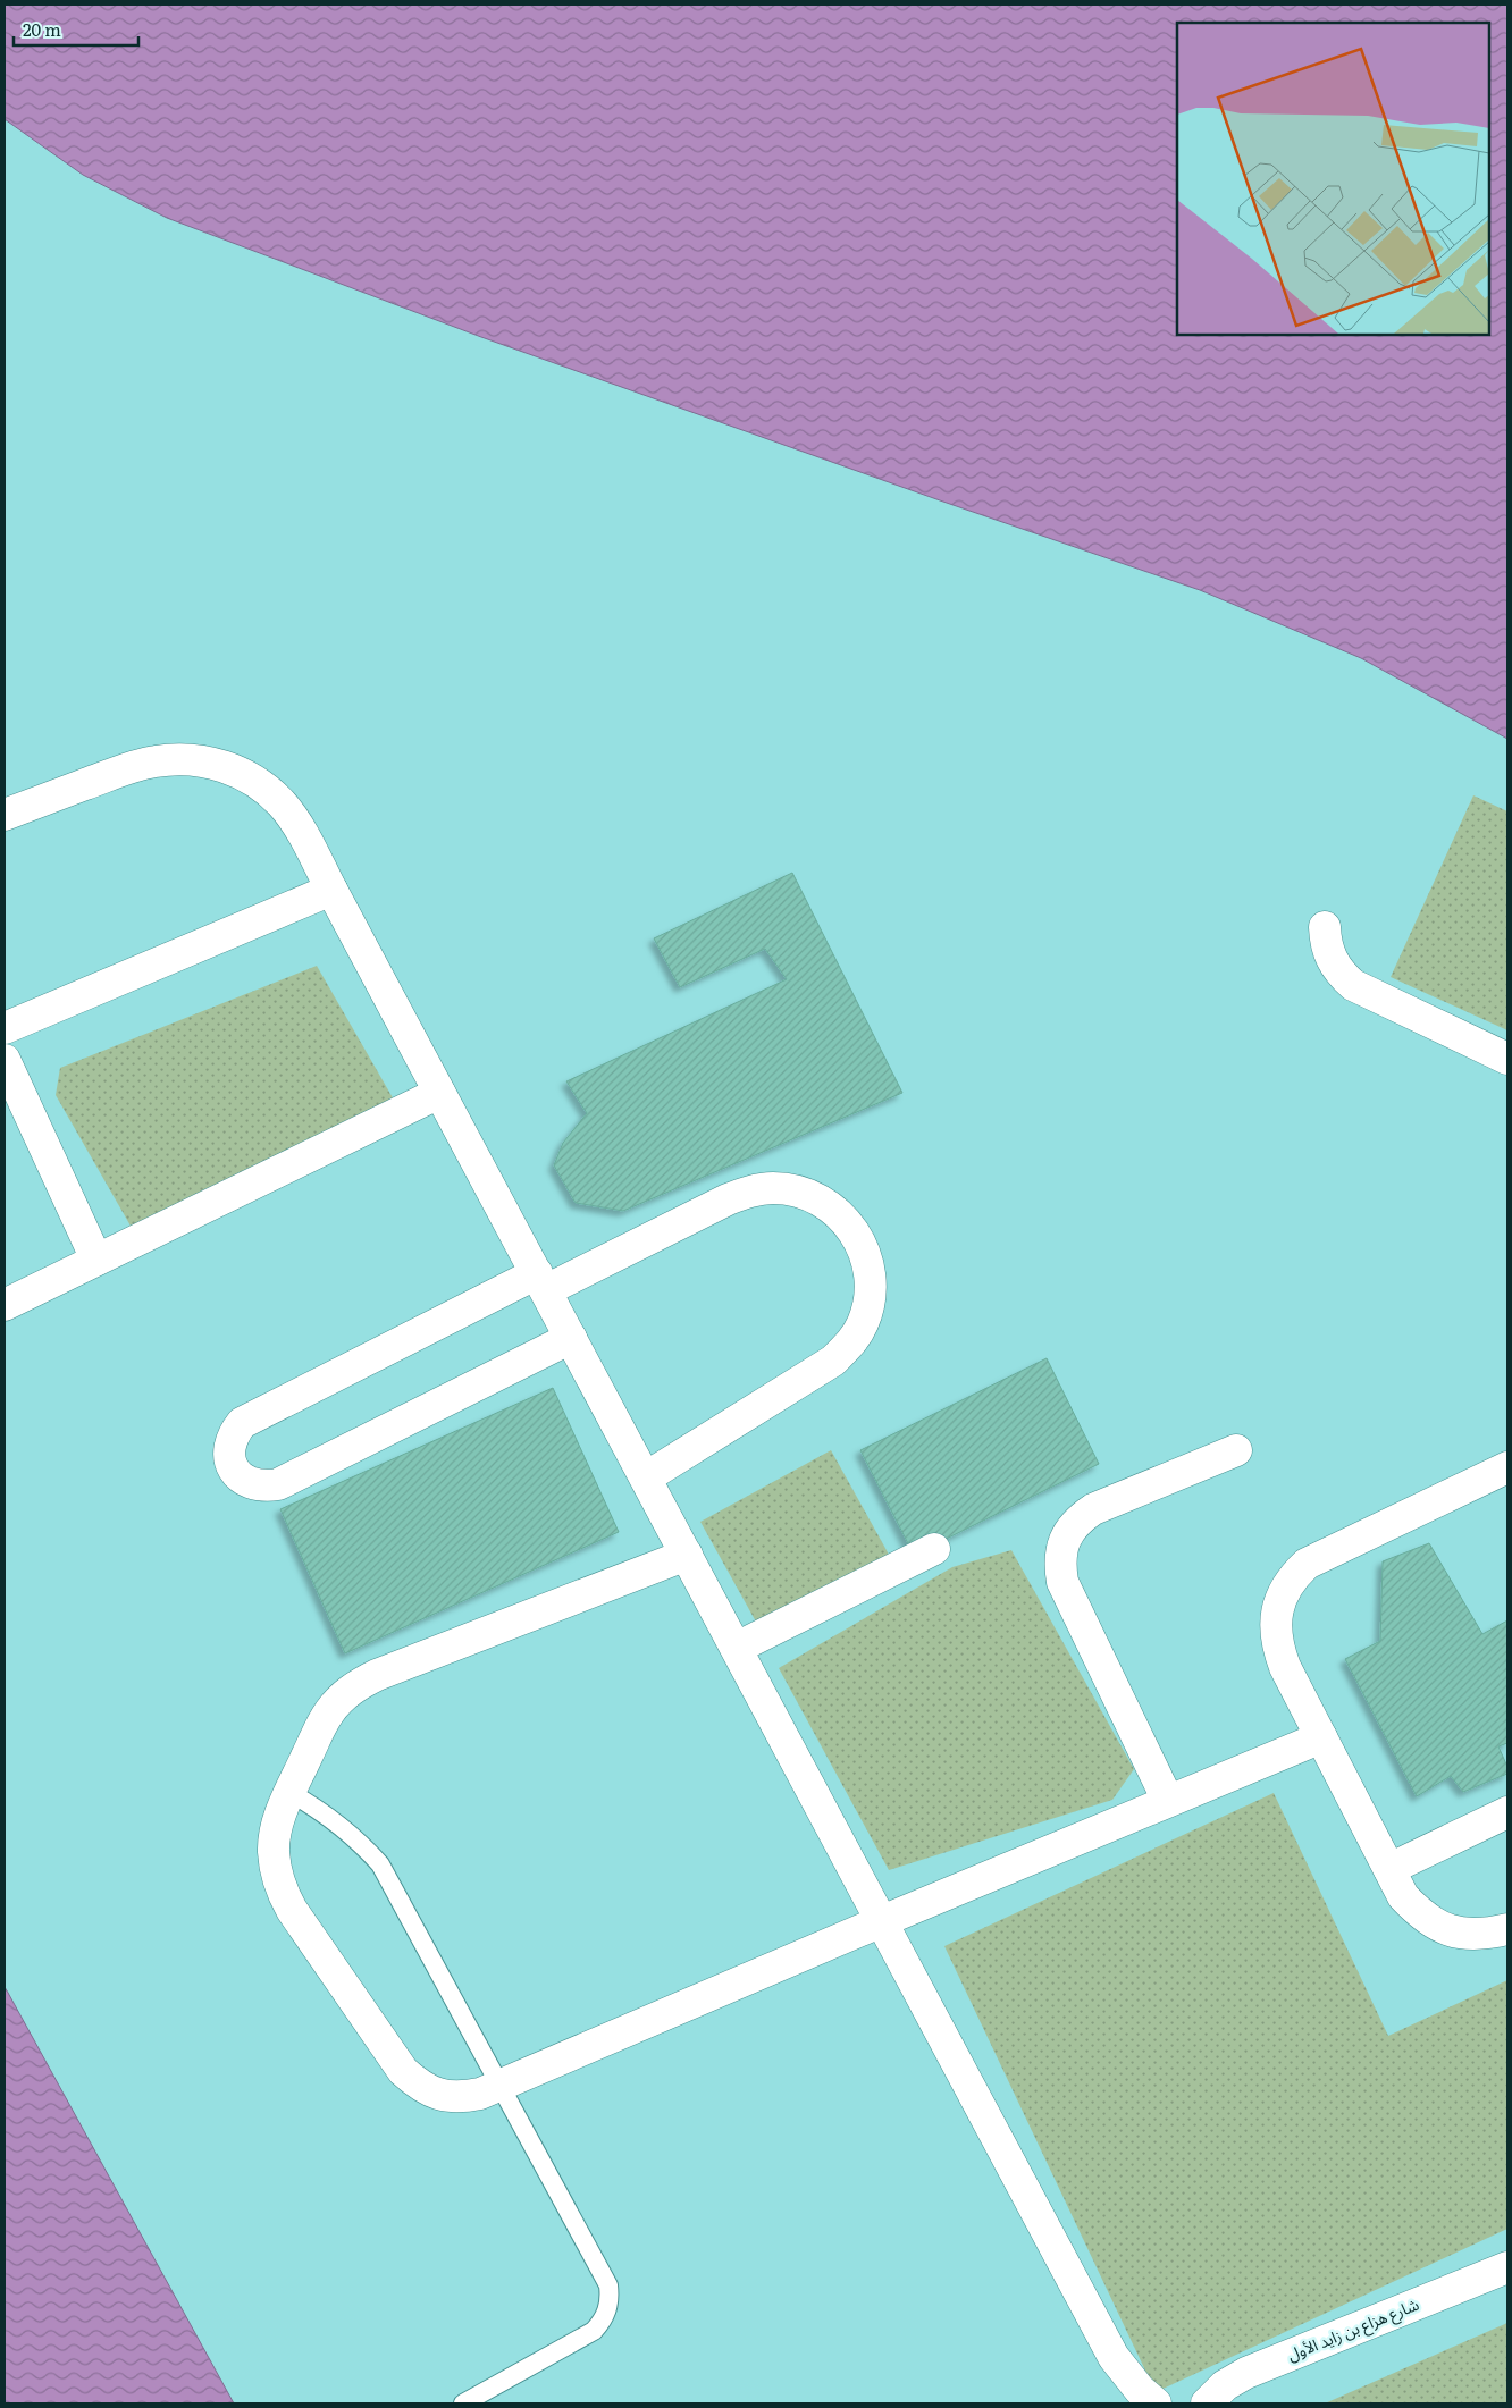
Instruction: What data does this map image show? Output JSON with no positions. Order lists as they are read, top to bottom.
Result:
{
  "streets": {
    "street": ["شارع هزاع بن زايد الأول"]
  },
  "scale_bar": "20 m"
}
